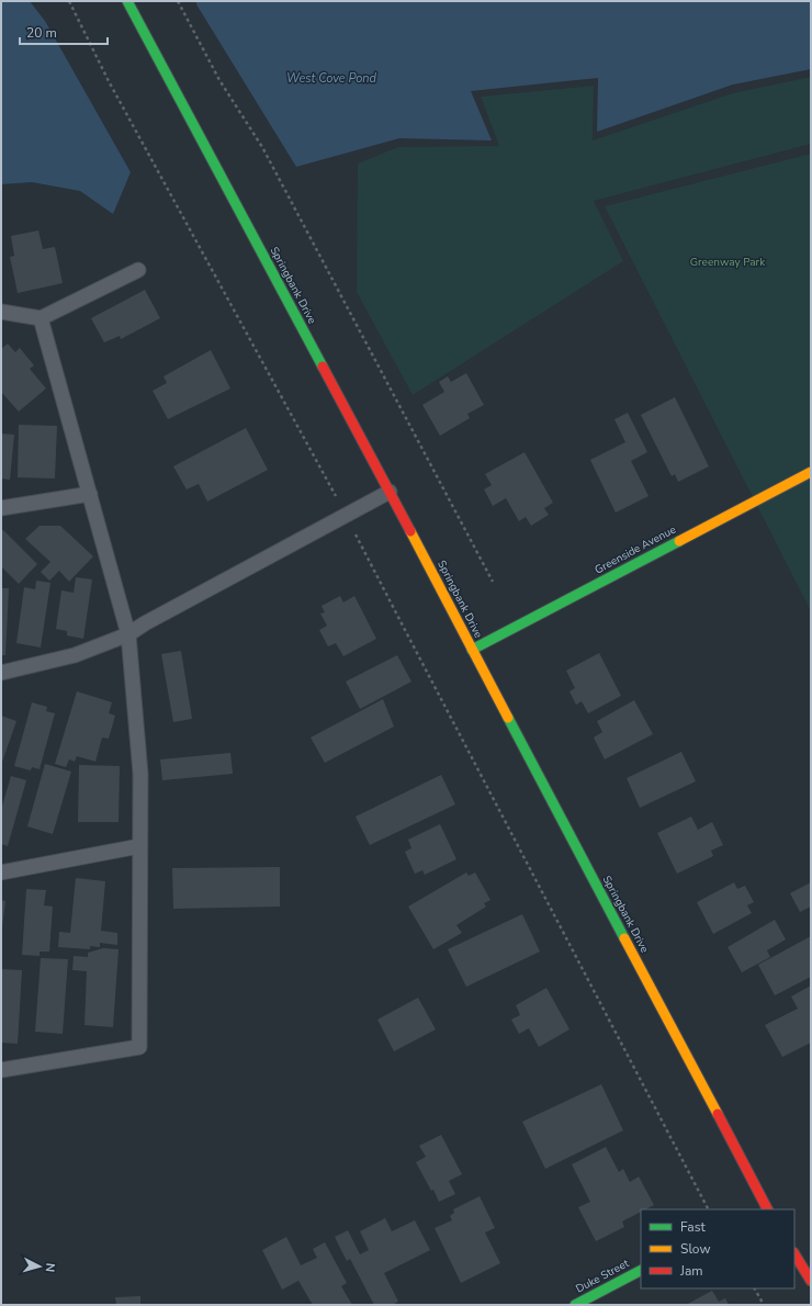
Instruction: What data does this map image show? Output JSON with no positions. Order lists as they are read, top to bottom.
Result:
{
  "streets": {
    "main road": ["Springbank Drive", "Greenside Avenue", "Duke Street"]
  },
  "crossings": [
    ["Springbank Drive", "Greenside Avenue"]
  ],
  "water": ["West Cove Pond"],
  "parks": ["Greenway Park"],
  "legend": ["Fast", "Slow", "Jam"],
  "scale_bar": "20 m",
  "north": "right"
}
